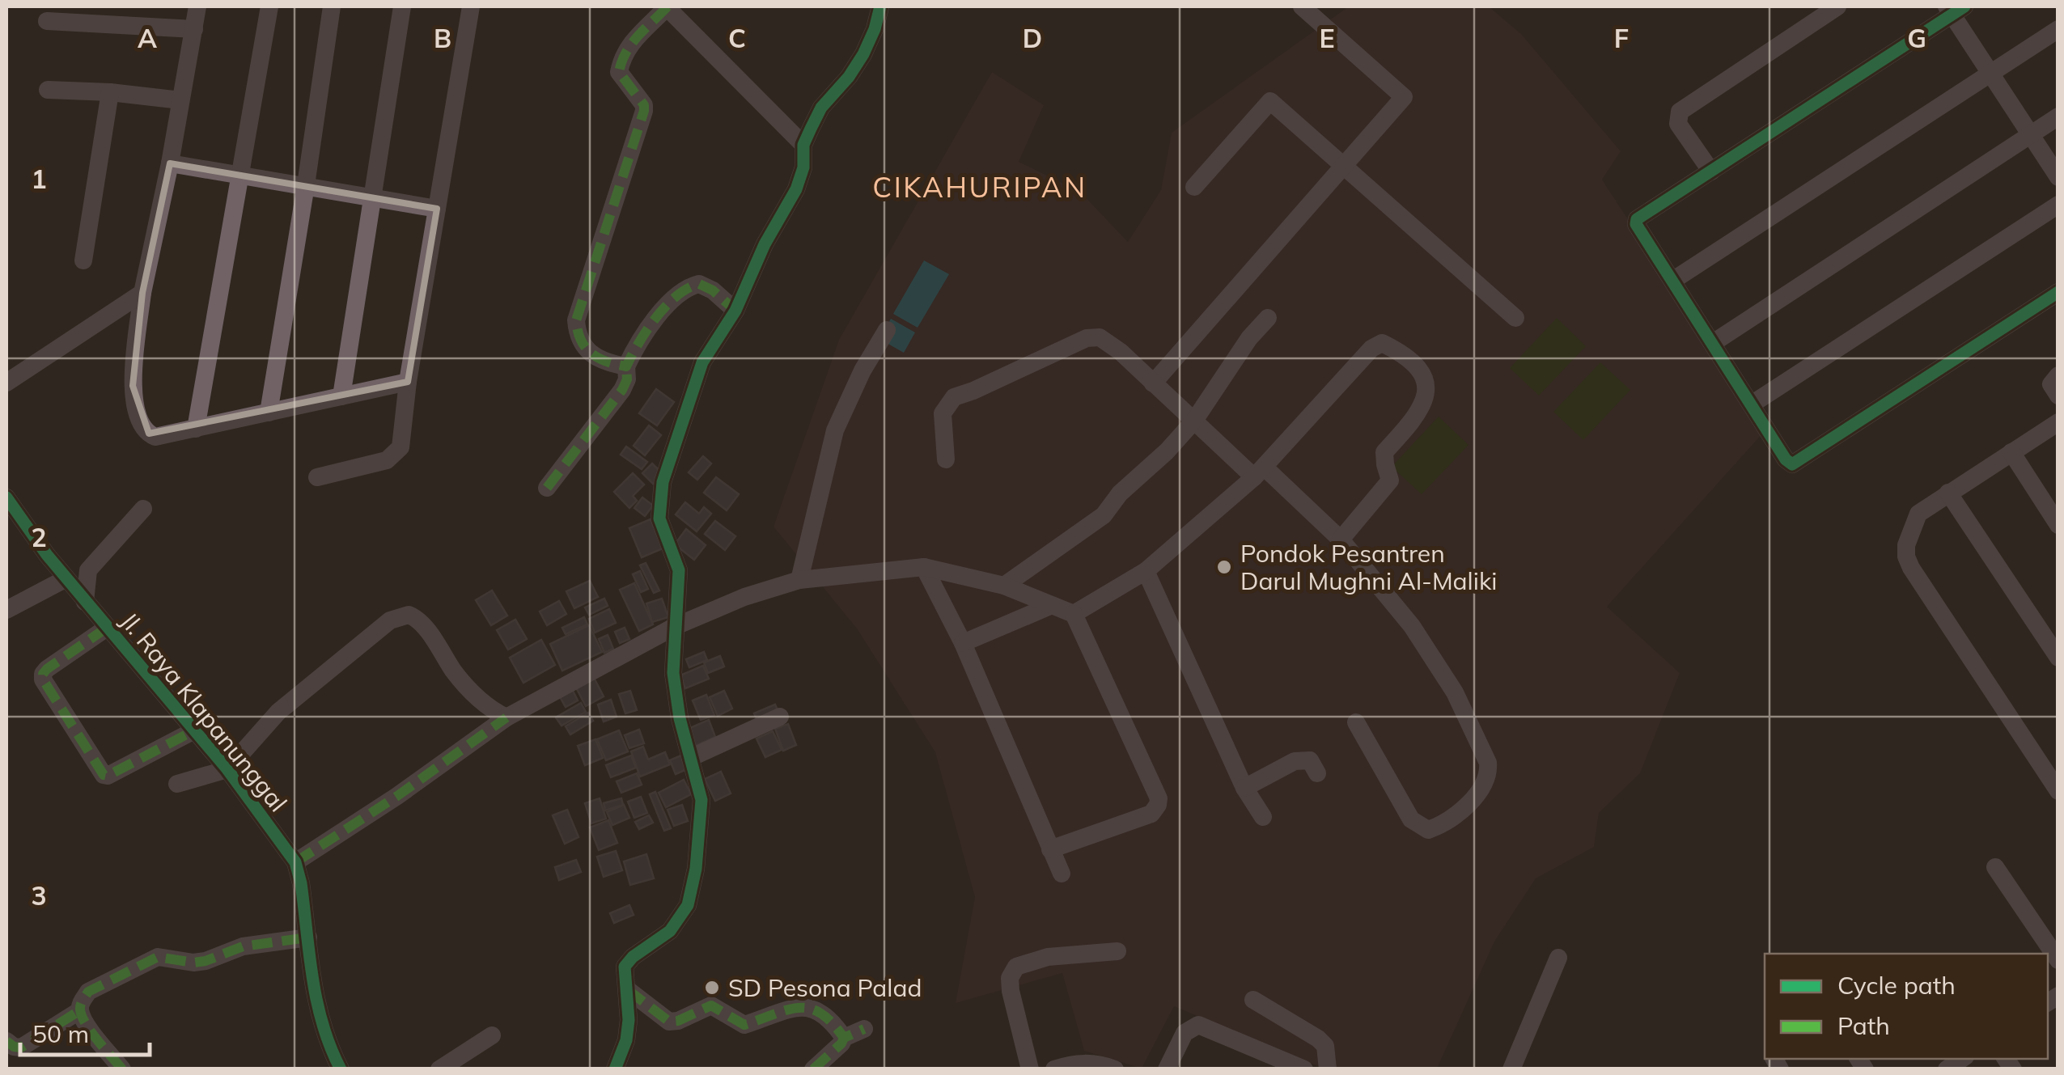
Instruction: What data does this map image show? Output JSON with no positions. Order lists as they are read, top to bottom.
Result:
{
  "streets": {
    "street": ["Jl. Raya Klapanunggal"]
  },
  "districts": ["CIKAHURIPAN"],
  "places": ["Pondok Pesantren Darul Mughni Al-Maliki", "SD Pesona Palad"],
  "legend": ["Cycle path", "Path"],
  "scale_bar": "50 m",
  "grid": {
    "columns": [
      "A",
      "B",
      "C",
      "D",
      "E",
      "F",
      "G"
    ],
    "rows": ["1", "2", "3"]
  }
}
